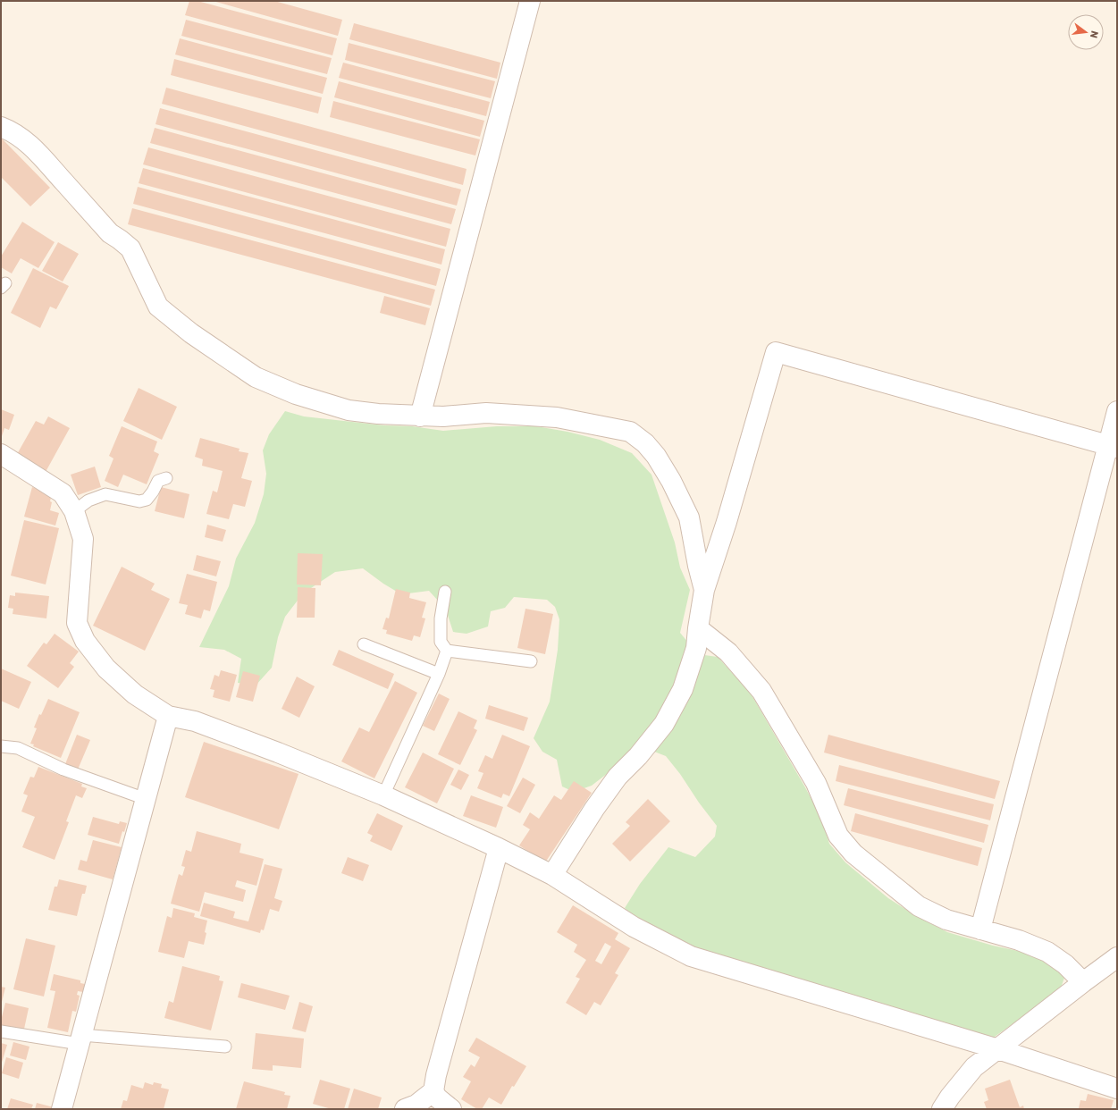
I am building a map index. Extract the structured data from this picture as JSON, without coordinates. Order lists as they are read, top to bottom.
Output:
{
  "north": "right"
}
